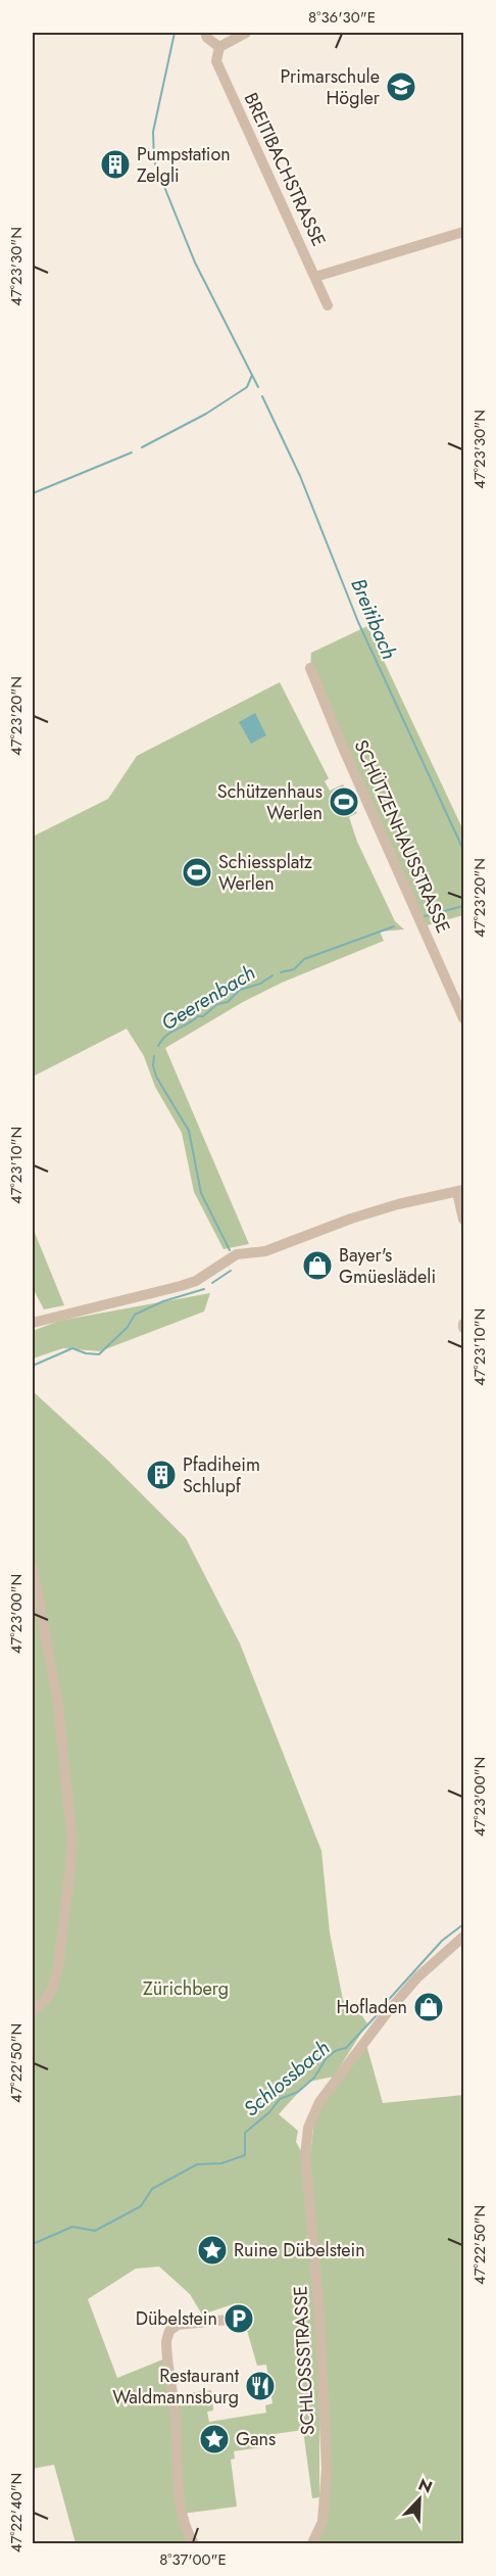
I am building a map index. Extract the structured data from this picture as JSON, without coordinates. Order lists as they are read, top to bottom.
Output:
{
  "streets": {
    "street": ["BREITIBACHSTRASSE", "SCHÜTZENHAUSSTRASSE", "SCHLOSSSTRASSE"]
  },
  "water": ["Breitibach", "Geerenbach", "Schlossbach"],
  "parks": ["Zürichberg"],
  "places": {
    "school or university": ["Primarschule Högler"],
    "building": ["Pumpstation Zelgli", "Pfadiheim Schlupf"],
    "sports": ["Schützenhaus Werlen", "Schiessplatz Werlen"],
    "shop": ["Bayer's Gmüeslädeli", "Hofladen"],
    "place": ["Ruine Dübelstein", "Gans"],
    "parking": ["Dübelstein"],
    "restaurant": ["Restaurant Waldmannsburg"]
  },
  "north": "top right",
  "coordinates": [
    "8°36'30\"E",
    "47°23'30\"N",
    "47°23'20\"N",
    "47°23'10\"N",
    "47°23'00\"N",
    "47°22'50\"N",
    "47°22'40\"N",
    "8°37'00\"E"
  ]
}
